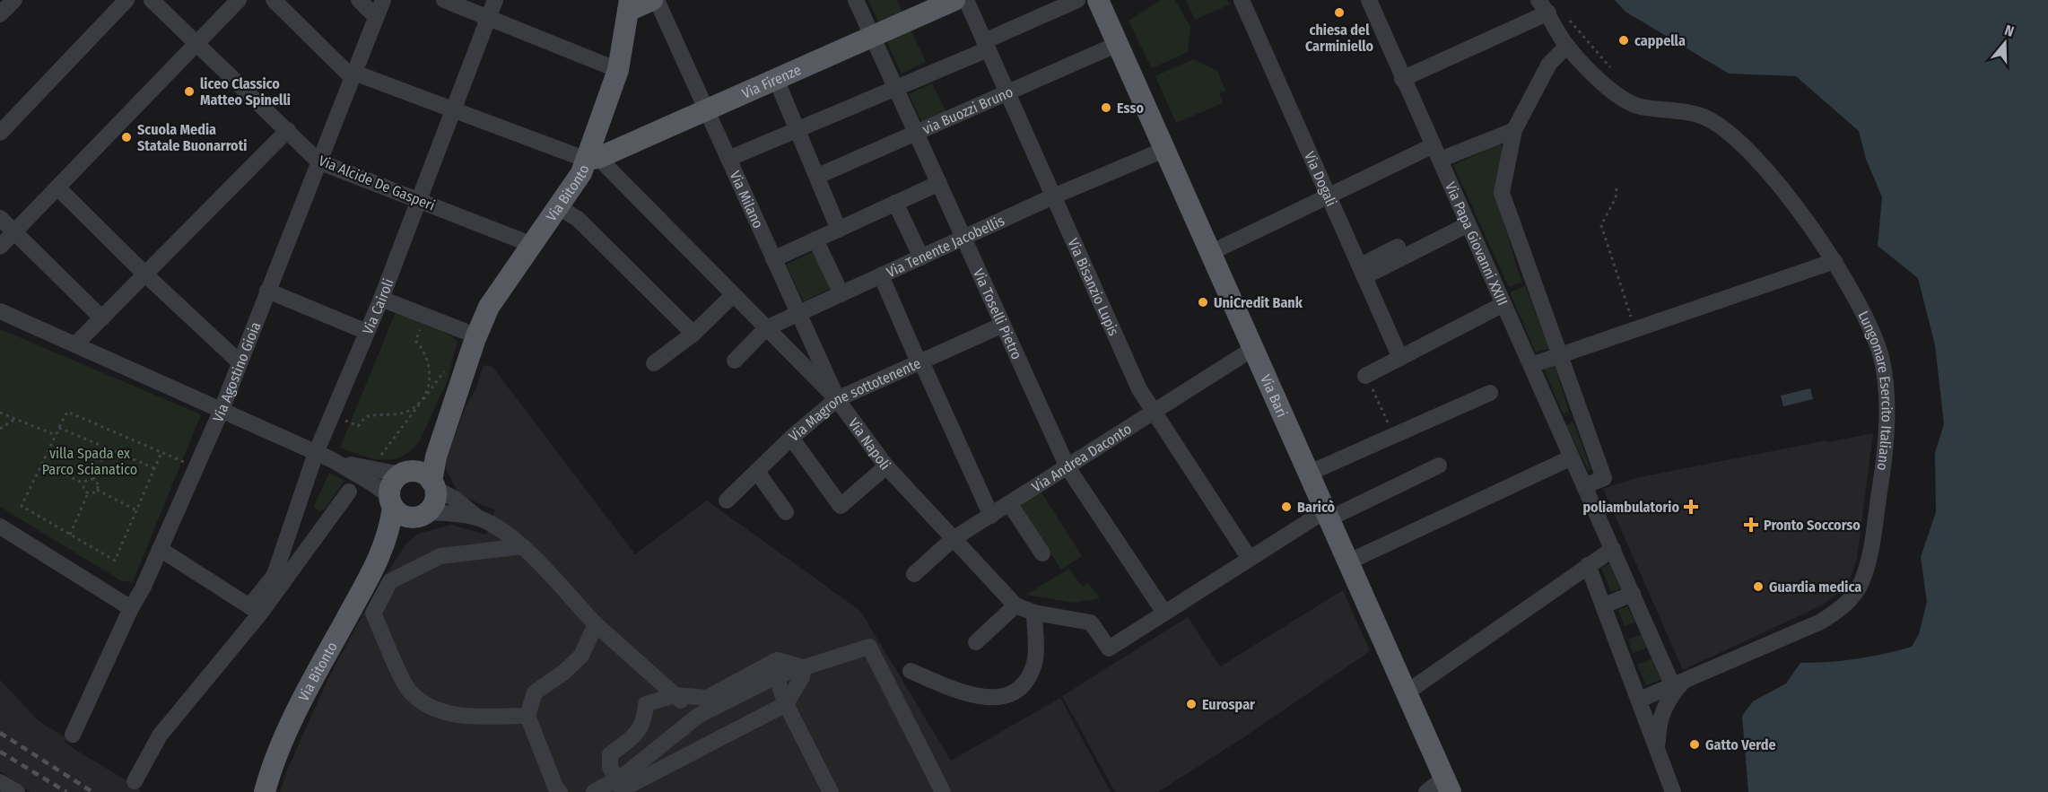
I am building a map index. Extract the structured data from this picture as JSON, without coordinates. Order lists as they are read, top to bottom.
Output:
{
  "streets": {
    "main road": ["Via Firenze", "Via Bitonto", "Via Bari"],
    "street": [
      "via Buozzi Bruno",
      "Via Dogali",
      "Via Alcide De Gasperi",
      "Via Milano",
      "Via Papa Giovanni XXIII",
      "Via Tenente Jacobellis",
      "Via Bisanzio Lupis",
      "Via Cairoli",
      "Via Toselli Pietro",
      "Via Agostino Gioia",
      "Lungomare Esercito Italiano",
      "Via Magrone sottotenente",
      "Via Napoli",
      "Via Andrea Daconto"
    ]
  },
  "crossings": [
    ["Via Firenze", "Via Bitonto"],
    ["Via Firenze", "Via Milano"],
    ["Via Firenze", "Via Toselli Pietro"],
    ["Via Firenze", "Via Napoli"],
    ["via Buozzi Bruno", "Via Bisanzio Lupis"],
    ["via Buozzi Bruno", "Via Toselli Pietro"],
    ["via Buozzi Bruno", "Via Bari"],
    ["Via Alcide De Gasperi", "Via Bitonto"],
    ["Via Alcide De Gasperi", "Via Cairoli"],
    ["Via Alcide De Gasperi", "Via Agostino Gioia"],
    ["Via Bitonto", "Via Napoli"],
    ["Via Milano", "Via Tenente Jacobellis"],
    ["Via Milano", "Via Magrone sottotenente"],
    ["Via Milano", "Via Napoli"],
    ["Via Papa Giovanni XXIII", "Lungomare Esercito Italiano"],
    ["Via Tenente Jacobellis", "Via Bisanzio Lupis"],
    ["Via Tenente Jacobellis", "Via Toselli Pietro"],
    ["Via Tenente Jacobellis", "Via Bari"],
    ["Via Tenente Jacobellis", "Via Napoli"],
    ["Via Bisanzio Lupis", "Via Napoli"],
    ["Via Bisanzio Lupis", "Via Andrea Daconto"],
    ["Via Toselli Pietro", "Via Magrone sottotenente"],
    ["Via Toselli Pietro", "Via Napoli"],
    ["Via Toselli Pietro", "Via Andrea Daconto"],
    ["Via Bari", "Via Napoli"],
    ["Via Bari", "Via Andrea Daconto"],
    ["Via Magrone sottotenente", "Via Napoli"],
    ["Via Napoli", "Via Andrea Daconto"]
  ],
  "parks": ["villa Spada ex Parco Scianatico"],
  "places": {
    "other": [
      "chiesa del Carminiello",
      "cappella",
      "liceo Classico Matteo Spinelli",
      "Esso",
      "Scuola Media Statale Buonarroti",
      "UniCredit Bank",
      "Baricò",
      "Guardia medica",
      "Eurospar",
      "Gatto Verde"
    ],
    "health": ["poliambulatorio", "Pronto Soccorso"]
  },
  "north": "top"
}
